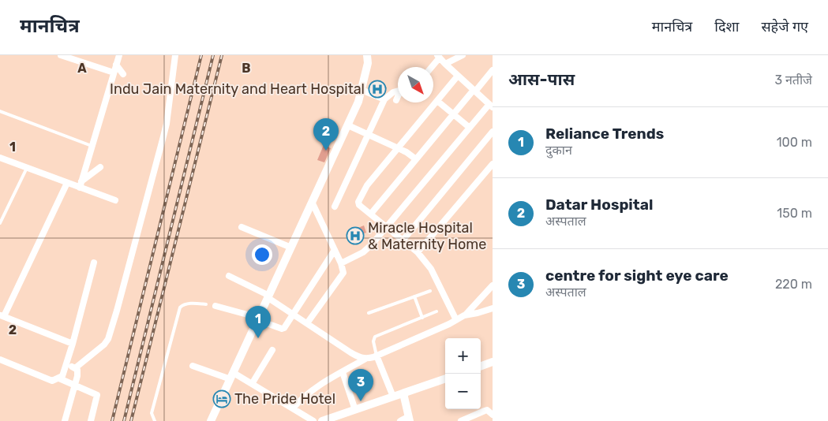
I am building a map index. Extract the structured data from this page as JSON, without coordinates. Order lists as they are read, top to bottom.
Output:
{
  "places": {
    "hospital": ["Indu Jain Maternity and Heart Hospital", "Miracle Hospital & Maternity Home"],
    "hotel": ["The Pride Hotel"]
  },
  "north": "bottom right",
  "page": {
    "header": "मानचित्र",
    "nav": ["मानचित्र", "दिशा", "सहेजे गए"],
    "heading": ["आस-पास", "3 नतीजे"],
    "list": [
      {
        "mark": "1",
        "name": "Reliance Trends",
        "note": "दुकान",
        "value": "100 m"
      },
      {
        "mark": "2",
        "name": "Datar Hospital",
        "note": "अस्पताल",
        "value": "150 m"
      },
      {
        "mark": "3",
        "name": "centre for sight eye care",
        "note": "अस्पताल",
        "value": "220 m"
      }
    ],
    "pins": ["2", "1", "3"],
    "map_buttons": ["+", "−"]
  },
  "grid": {
    "columns": ["A", "B"],
    "rows": ["1", "2"]
  }
}
